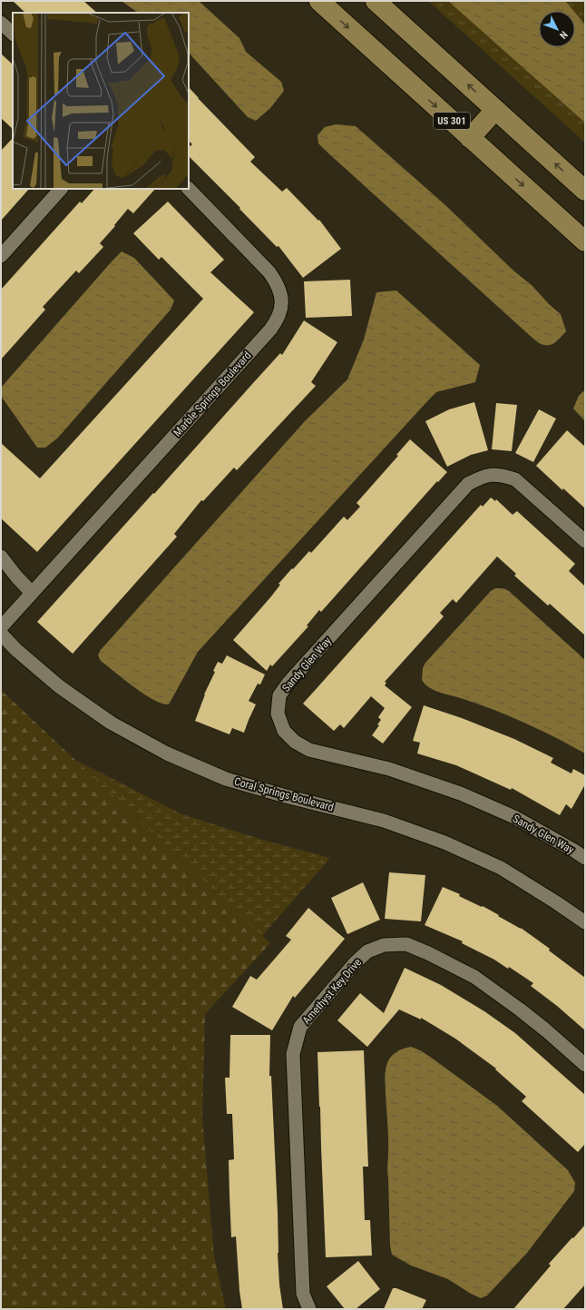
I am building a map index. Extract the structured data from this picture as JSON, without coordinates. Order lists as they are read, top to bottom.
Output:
{
  "streets": {
    "main road": ["US 301"],
    "street": [
      "Marble Springs Boulevard",
      "Sandy Glen Way",
      "Coral Springs Boulevard",
      "Amethyst Key Drive"
    ]
  },
  "north": "bottom right"
}
